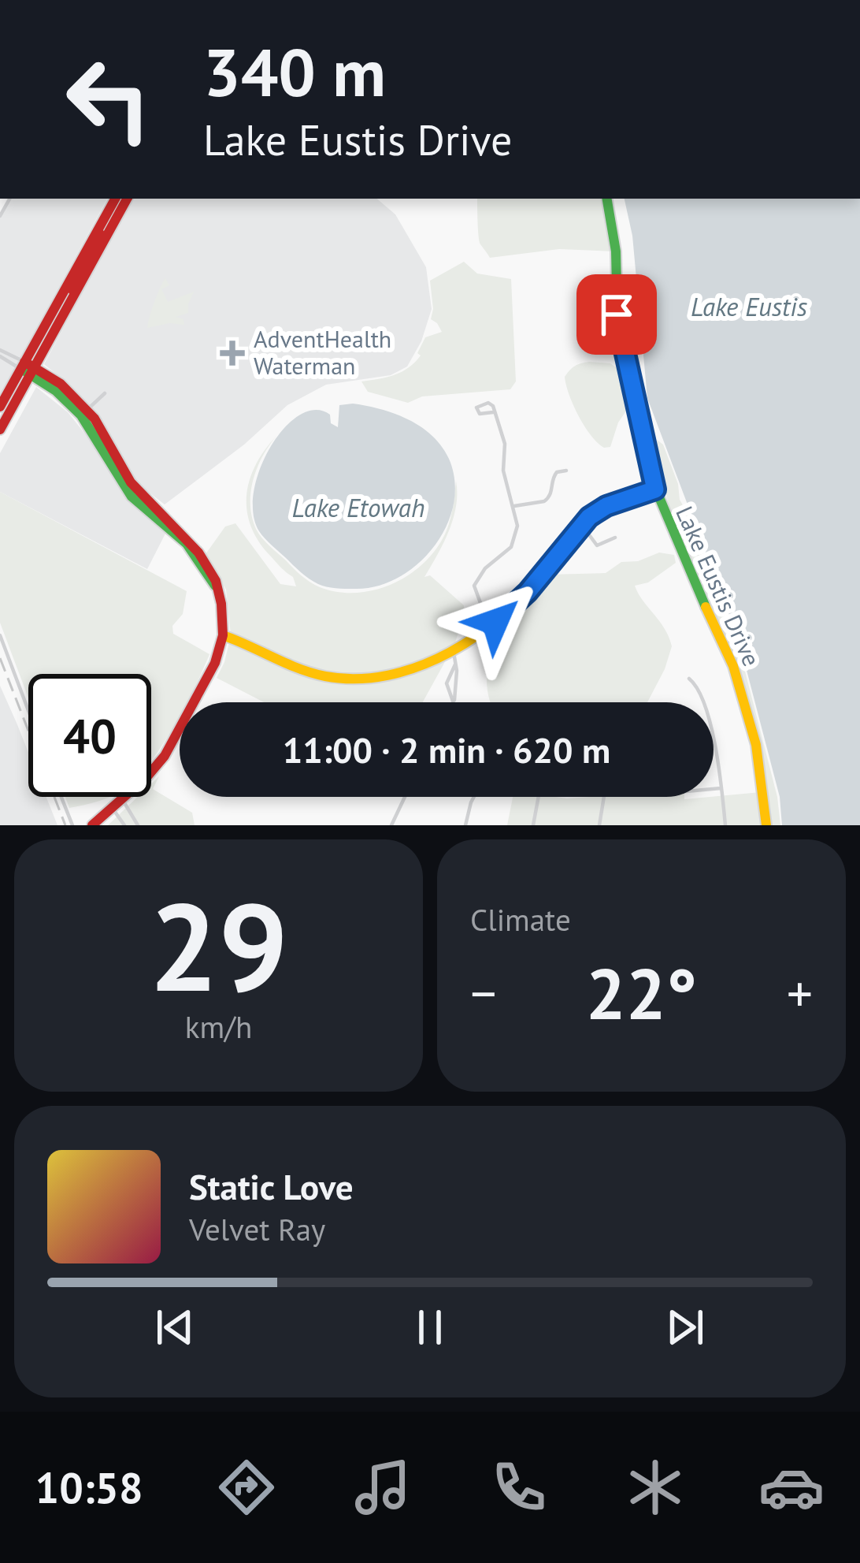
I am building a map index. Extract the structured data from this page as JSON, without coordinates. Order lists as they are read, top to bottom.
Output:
{
  "streets": {
    "street": ["Lake Eustis Drive"]
  },
  "water": ["Lake Eustis", "Lake Etowah"],
  "places": {
    "health": ["AdventHealth Waterman"]
  },
  "page": {
    "turn": ["340 m", "Lake Eustis Drive"],
    "limit": "40",
    "trip": "11:00 · 2 min · 620 m",
    "tile": [
      ["29", "km/h"],
      "Climate"
    ],
    "heat": ["−", "22°", "+"],
    "song": ["Static Love", "Velvet Ray"],
    "tabs": "10:58"
  }
}
